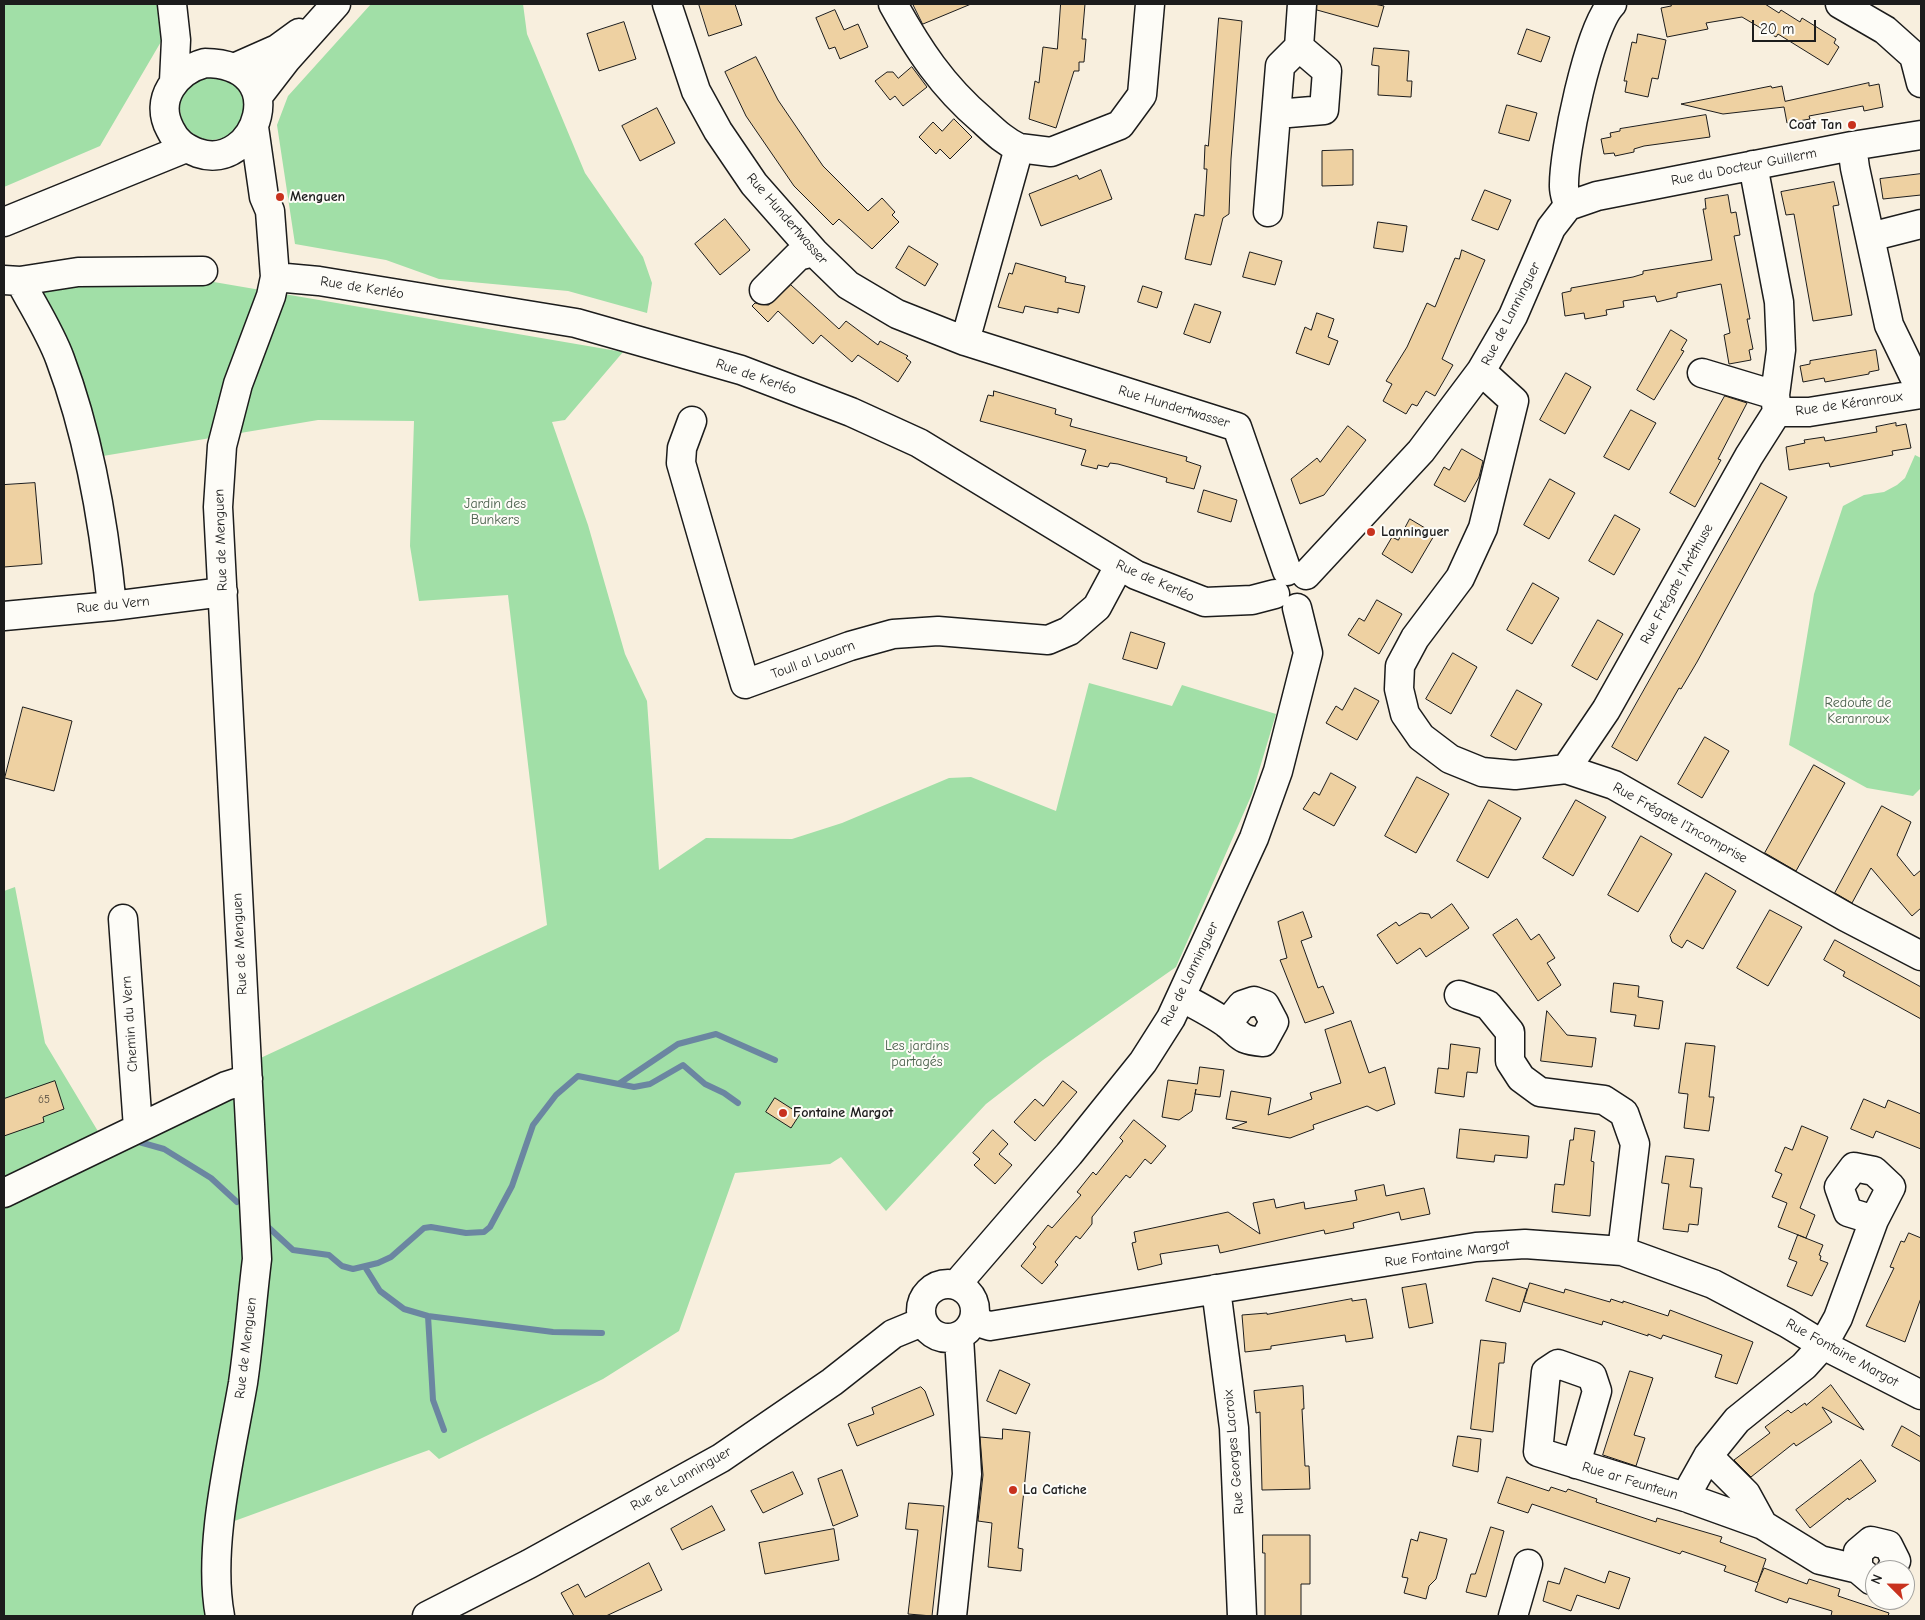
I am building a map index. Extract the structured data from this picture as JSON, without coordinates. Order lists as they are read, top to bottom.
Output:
{
  "streets": {
    "street": [
      "Rue du Docteur Guillerm",
      "Rue Hundertwasser",
      "Rue de Kerléo",
      "Rue de Lanninguer",
      "Rue de Kéranroux",
      "Rue de Menguen",
      "Rue Frégate l'Aréthuse",
      "Rue du Vern",
      "Toull al Louarn",
      "Rue Frégate l'Incomprise",
      "Chemin du Vern",
      "Rue Fontaine Margot",
      "Rue Georges Lacroix",
      "Rue ar Feunteun"
    ]
  },
  "crossings": [
    ["Rue du Docteur Guillerm", "Rue de Lanninguer"],
    ["Rue du Docteur Guillerm", "Rue de Kéranroux"],
    ["Rue du Docteur Guillerm", "Rue Frégate l'Aréthuse"],
    ["Rue Hundertwasser", "Rue de Kerléo"],
    ["Rue Hundertwasser", "Rue de Lanninguer"],
    ["Rue de Kerléo", "Rue de Lanninguer"],
    ["Rue de Kerléo", "Rue de Menguen"],
    ["Rue de Kerléo", "Toull al Louarn"],
    ["Rue de Lanninguer", "Rue Frégate l'Incomprise"],
    ["Rue de Lanninguer", "Rue Fontaine Margot"],
    ["Rue de Kéranroux", "Rue Frégate l'Aréthuse"],
    ["Rue de Menguen", "Rue du Vern"],
    ["Rue Frégate l'Aréthuse", "Rue Frégate l'Incomprise"],
    ["Rue Fontaine Margot", "Rue Georges Lacroix"],
    ["Rue Fontaine Margot", "Rue ar Feunteun"]
  ],
  "parks": ["Jardin des Bunkers", "Redoute de Keranroux", "Les jardins partagés"],
  "places": [
    "Coat Tan",
    "Menguen",
    "Lanninguer",
    "Fontaine Margot",
    "La Catiche"
  ],
  "house_numbers": ["65"],
  "scale_bar": "20 m",
  "north": "top left"
}
